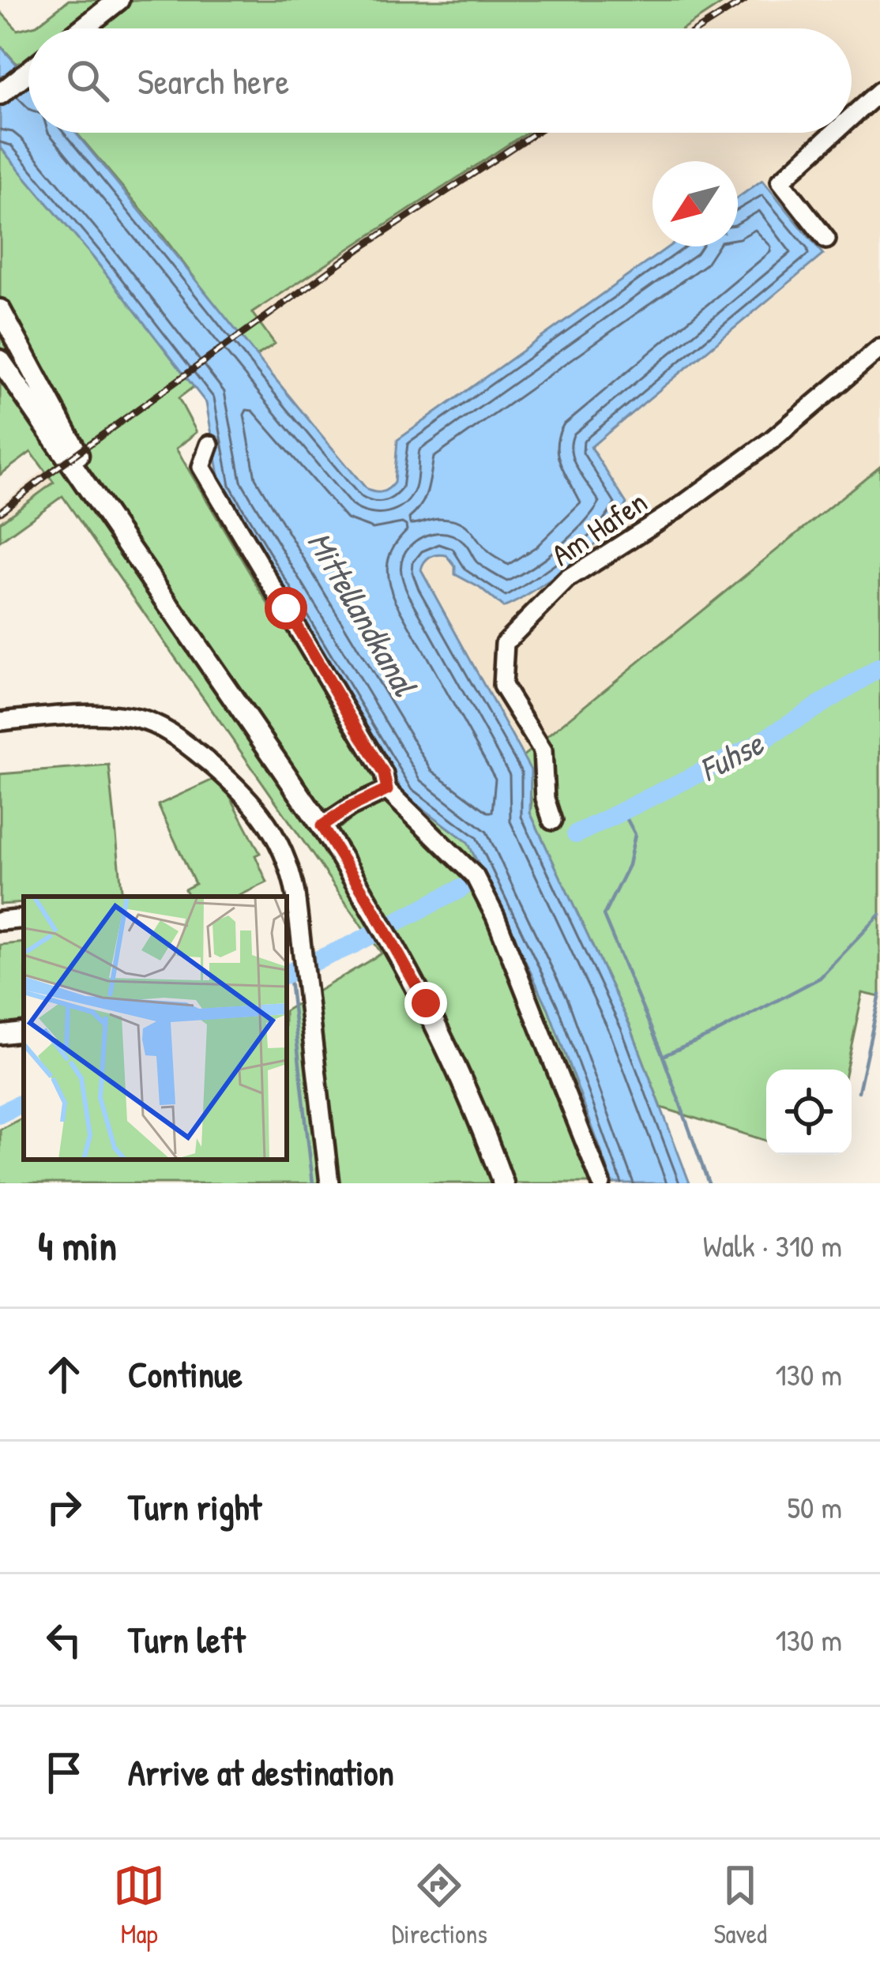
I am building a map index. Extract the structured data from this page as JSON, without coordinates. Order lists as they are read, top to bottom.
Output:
{
  "streets": {
    "street": ["Am Hafen"]
  },
  "water": ["Mittellandkanal", "Fuhse"],
  "north": "bottom left",
  "page": {
    "search": "Search here",
    "heading": ["4 min", "Walk · 310 m"],
    "list": [
      ["Continue", "130 m"],
      ["Turn right", "50 m"],
      ["Turn left", "130 m"],
      "Arrive at destination"
    ],
    "nav": ["Map", "Directions", "Saved"]
  }
}
